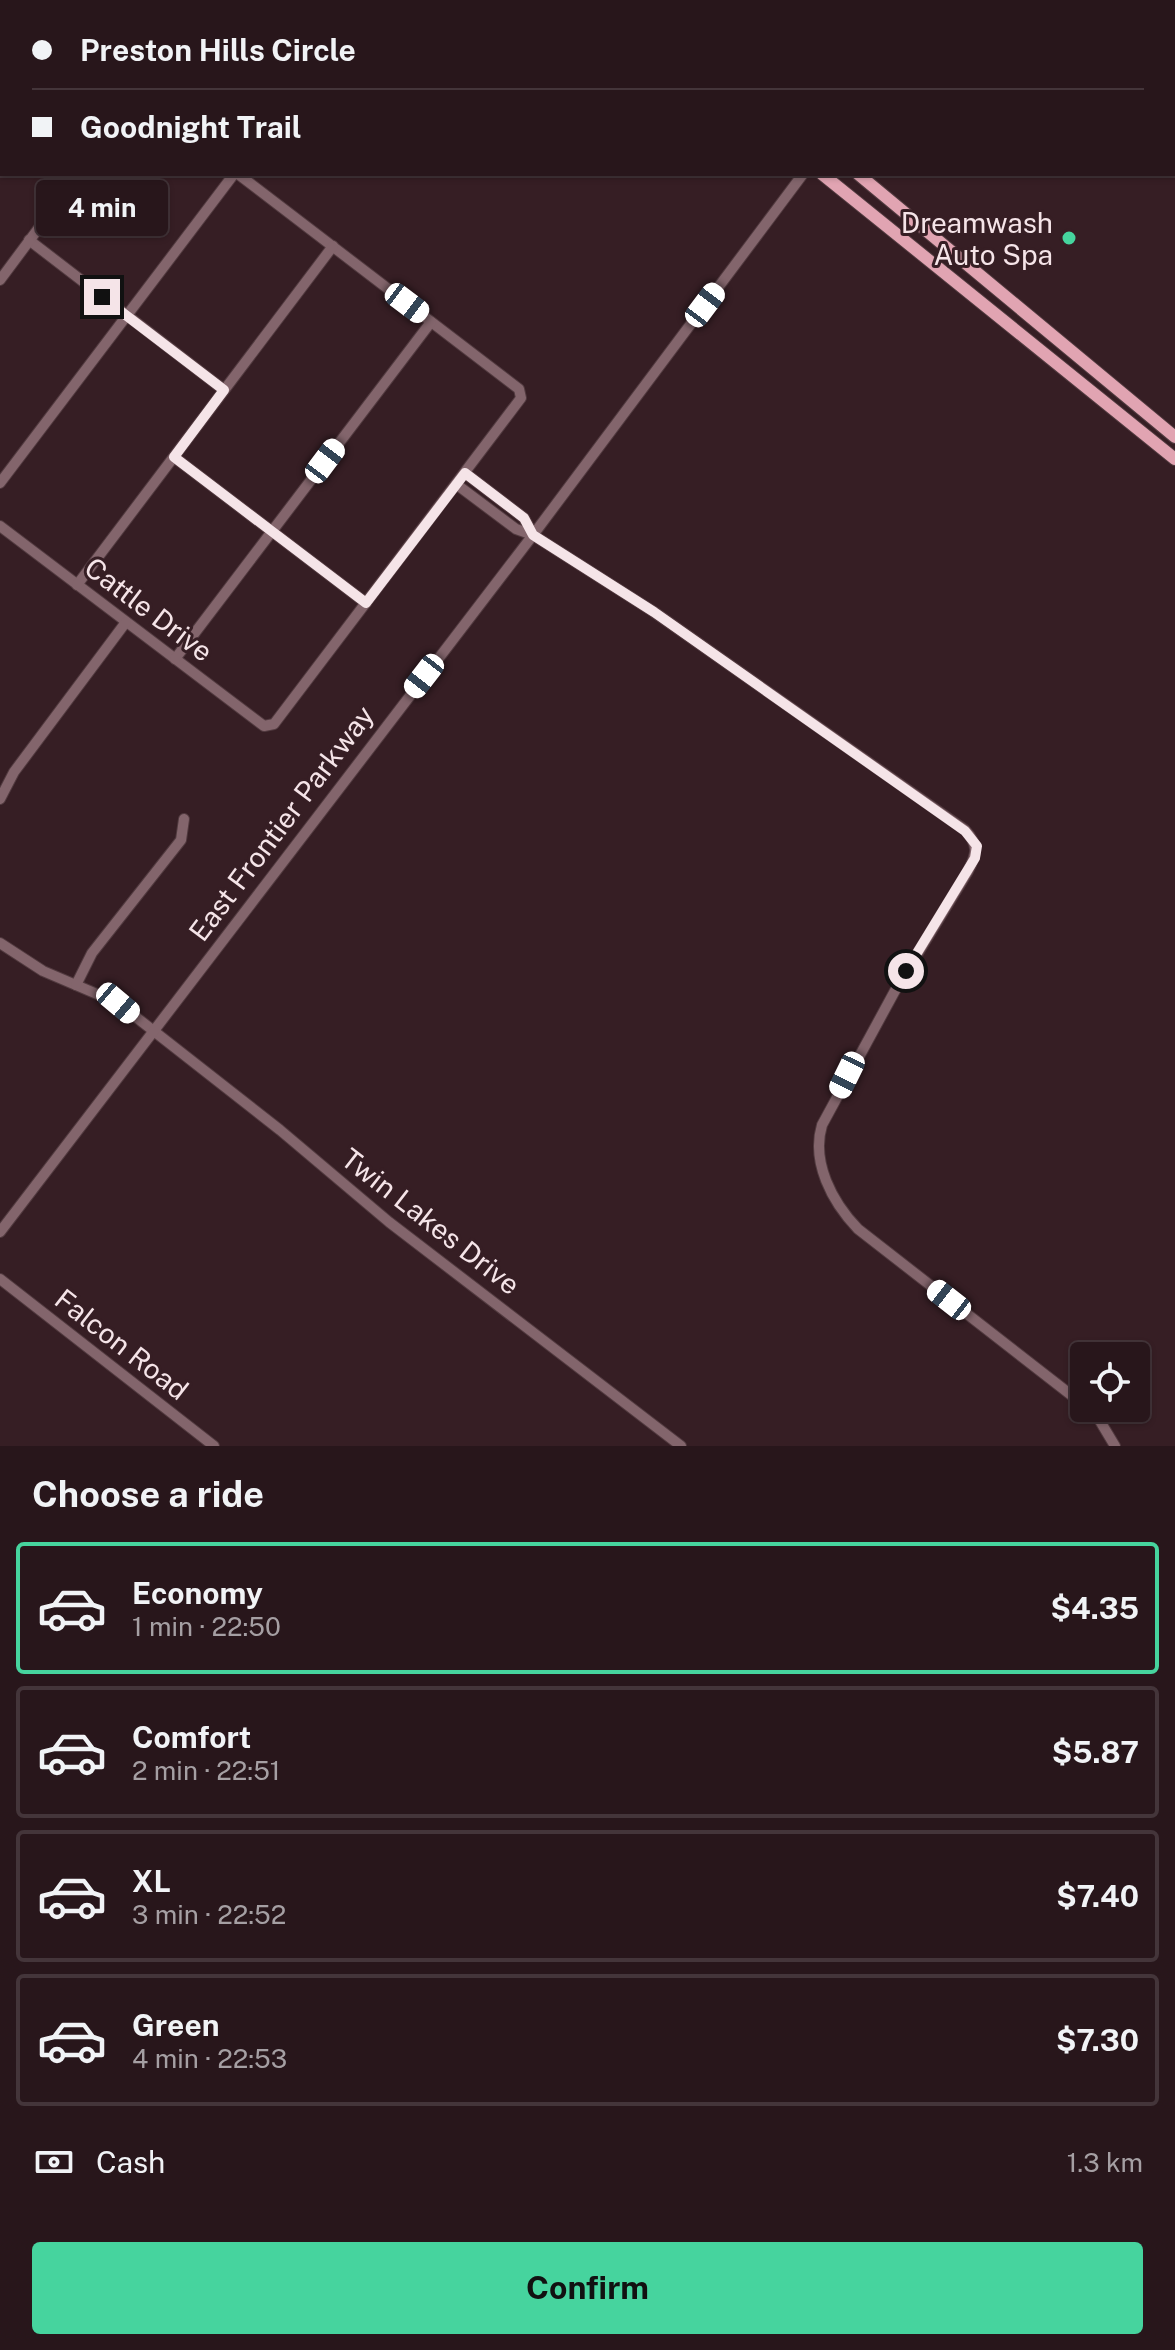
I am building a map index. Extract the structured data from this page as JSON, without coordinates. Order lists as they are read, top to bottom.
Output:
{
  "streets": {
    "street": [
      "Cattle Drive",
      "East Frontier Parkway",
      "Twin Lakes Drive",
      "Falcon Road"
    ]
  },
  "crossings": [
    ["East Frontier Parkway", "Twin Lakes Drive"]
  ],
  "places": ["Dreamwash Auto Spa"],
  "page": {
    "banner": ["Preston Hills Circle", "Goodnight Trail"],
    "bubble": "4 min",
    "heading": "Choose a ride",
    "list": [
      {
        "name": "Economy",
        "note": "1 min · 22:50",
        "value": "$4.35"
      },
      {
        "name": "Comfort",
        "note": "2 min · 22:51",
        "value": "$5.87"
      },
      {
        "name": "XL",
        "note": "3 min · 22:52",
        "value": "$7.40"
      },
      {
        "name": "Green",
        "note": "4 min · 22:53",
        "value": "$7.30"
      }
    ],
    "pay": ["Cash", "1.3 km"],
    "buttons": "Confirm"
  }
}
